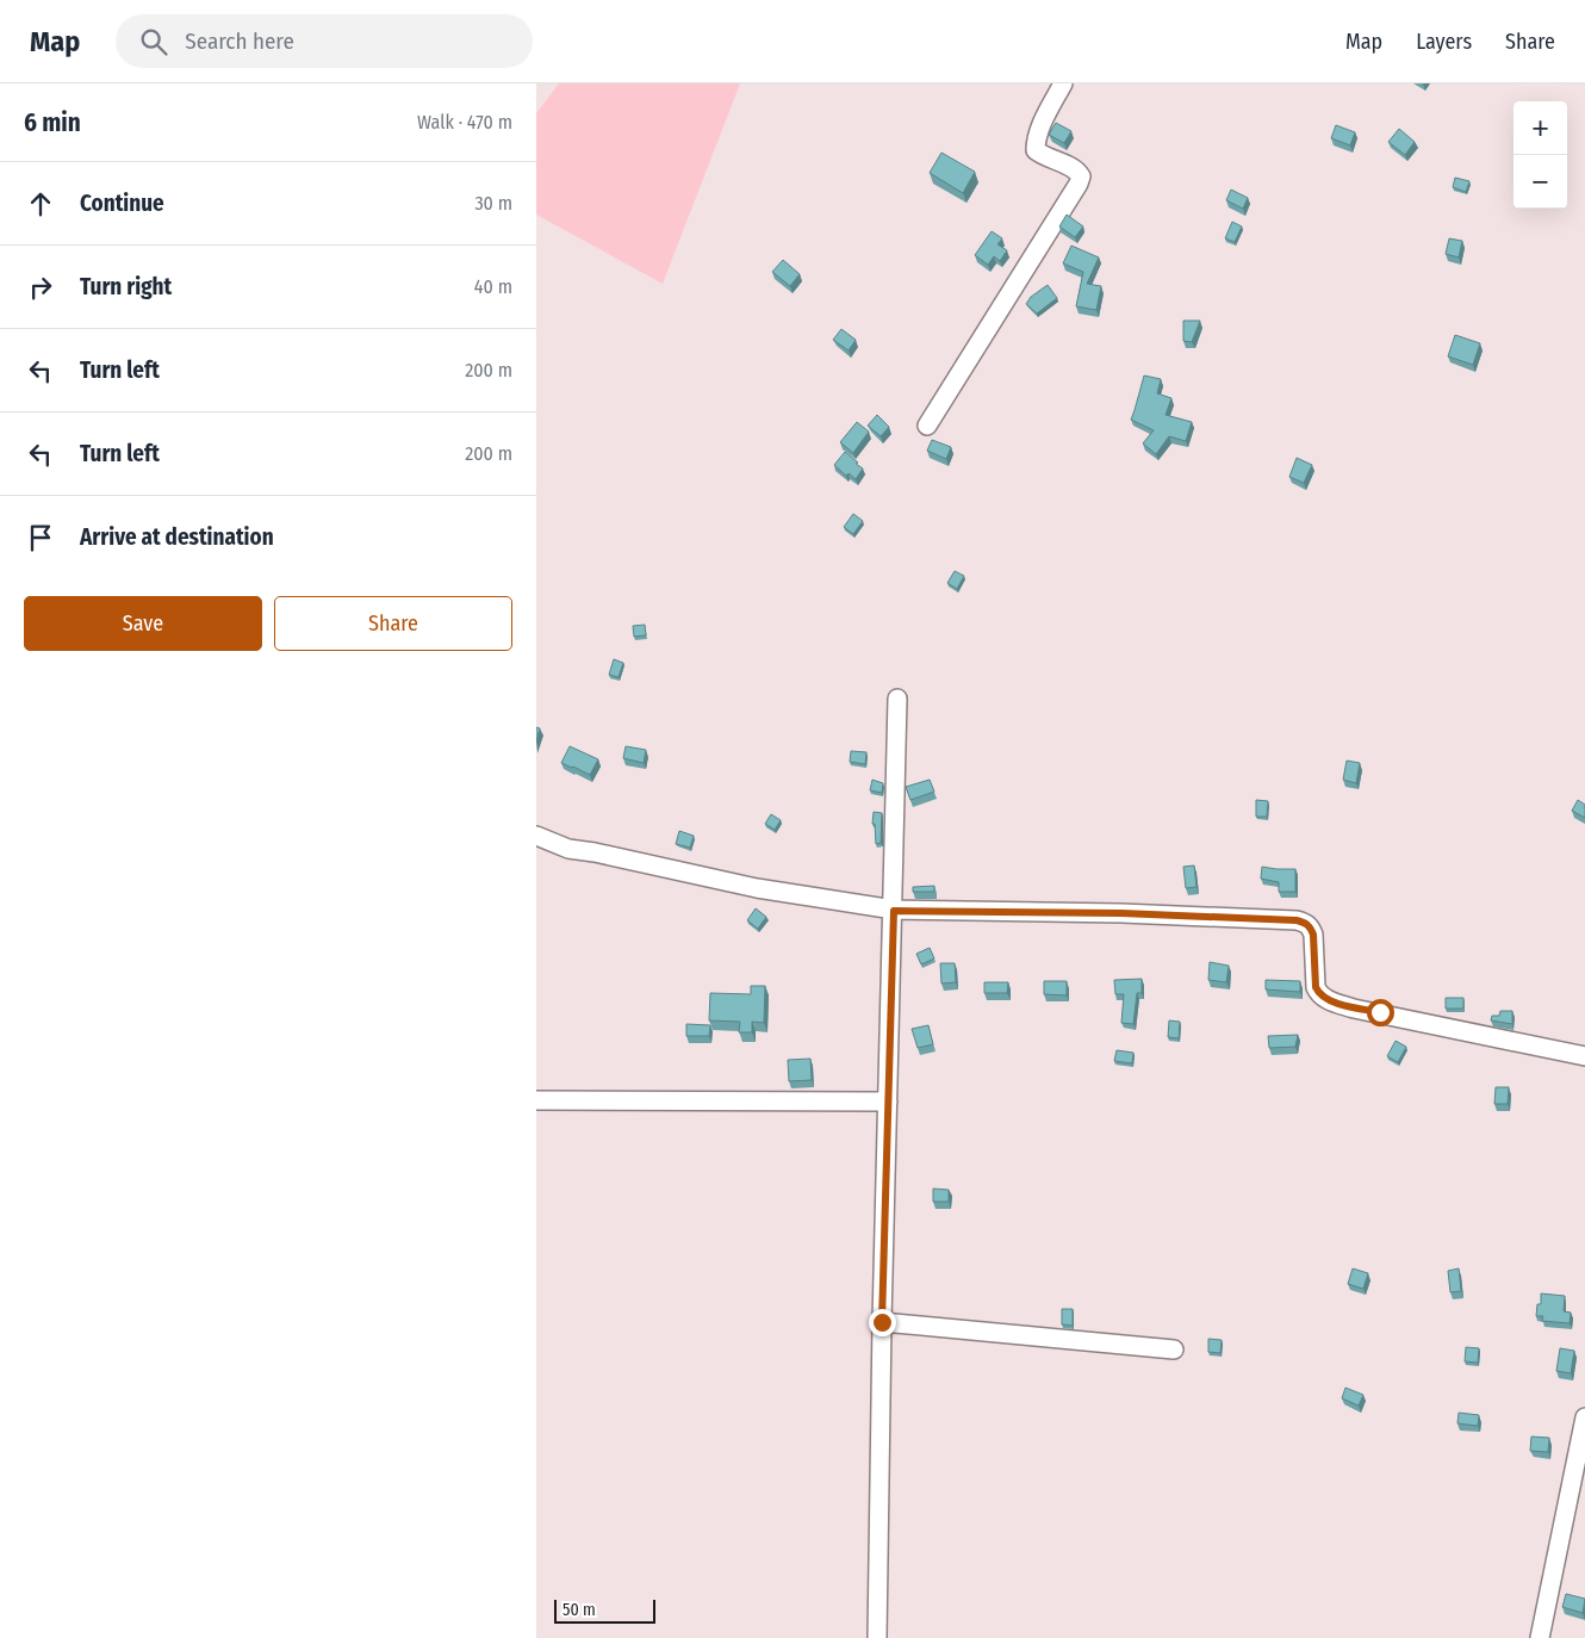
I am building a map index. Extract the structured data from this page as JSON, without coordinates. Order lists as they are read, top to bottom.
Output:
{
  "scale_bar": "50 m",
  "page": {
    "header": "Map",
    "search": "Search here",
    "nav": ["Map", "Layers", "Share"],
    "heading": ["6 min", "Walk · 470 m"],
    "map_buttons": ["+", "−"],
    "list": [
      ["Continue", "30 m"],
      ["Turn right", "40 m"],
      ["Turn left", "200 m"],
      ["Turn left", "200 m"],
      "Arrive at destination"
    ],
    "buttons": ["Save", "Share"],
    "scale": "50 m"
  }
}
